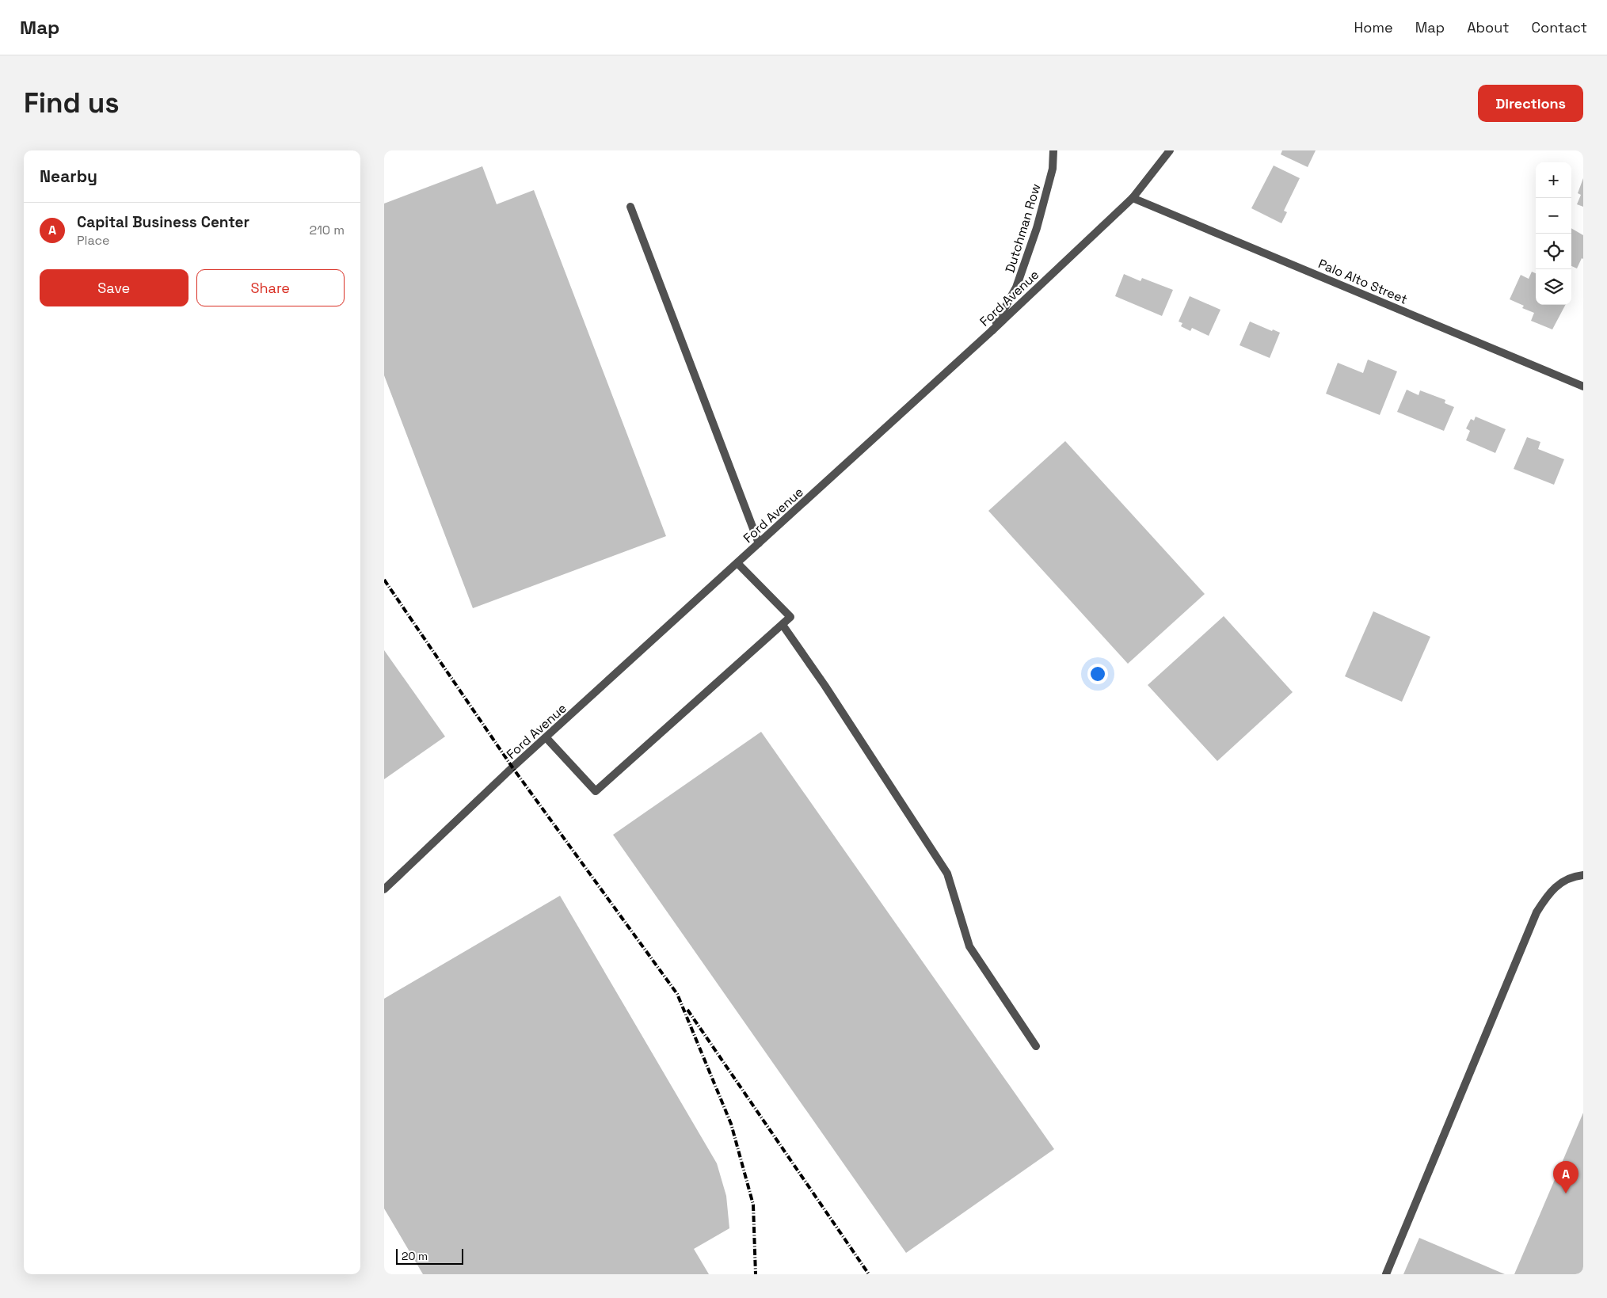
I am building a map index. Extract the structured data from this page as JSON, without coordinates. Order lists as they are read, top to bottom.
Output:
{
  "streets": {
    "street": ["Dutchman Row", "Palo Alto Street", "Ford Avenue"]
  },
  "crossings": [
    ["Dutchman Row", "Ford Avenue"],
    ["Palo Alto Street", "Ford Avenue"]
  ],
  "scale_bar": "20 m",
  "page": {
    "header": "Map",
    "nav": [
      "Home",
      "Map",
      "About",
      "Contact"
    ],
    "buttons": [
      "Directions",
      ["Save", "Share"]
    ],
    "title": "Find us",
    "heading": "Nearby",
    "map_buttons": ["+", "−"],
    "list": [
      {
        "mark": "A",
        "name": "Capital Business Center",
        "note": "Place",
        "value": "210 m"
      }
    ],
    "pins": "A",
    "scale": "20 m"
  }
}
